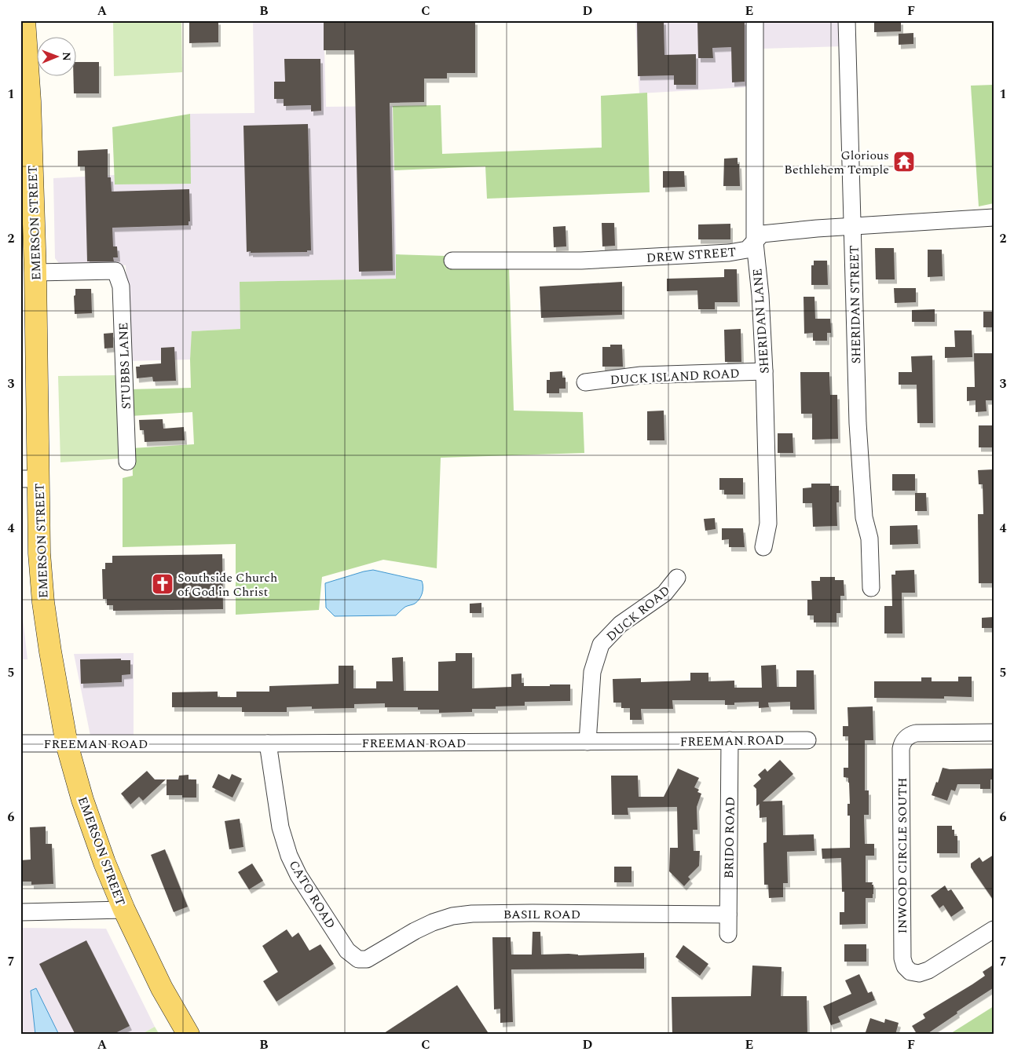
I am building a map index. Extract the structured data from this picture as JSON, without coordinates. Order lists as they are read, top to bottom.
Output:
{
  "streets": {
    "main road": ["EMERSON STREET"],
    "street": [
      "DREW STREET",
      "SHERIDAN STREET",
      "SHERIDAN LANE",
      "STUBBS LANE",
      "DUCK ISLAND ROAD",
      "DUCK ROAD",
      "FREEMAN ROAD",
      "BRIDO ROAD",
      "INWOOD CIRCLE SOUTH",
      "CATO ROAD",
      "BASIL ROAD"
    ]
  },
  "crossings": [
    ["EMERSON STREET", "STUBBS LANE"],
    ["EMERSON STREET", "FREEMAN ROAD"],
    ["DREW STREET", "SHERIDAN STREET"],
    ["DREW STREET", "SHERIDAN LANE"],
    ["SHERIDAN LANE", "DUCK ISLAND ROAD"],
    ["DUCK ROAD", "FREEMAN ROAD"],
    ["FREEMAN ROAD", "BRIDO ROAD"],
    ["FREEMAN ROAD", "CATO ROAD"],
    ["BRIDO ROAD", "BASIL ROAD"],
    ["CATO ROAD", "BASIL ROAD"]
  ],
  "places": {
    "temple": ["Glorious Bethlehem Temple"],
    "church": ["Southside Church of God in Christ"]
  },
  "north": "right",
  "grid": {
    "columns": [
      "A",
      "B",
      "C",
      "D",
      "E",
      "F"
    ],
    "rows": [
      "1",
      "2",
      "3",
      "4",
      "5",
      "6",
      "7"
    ]
  }
}
